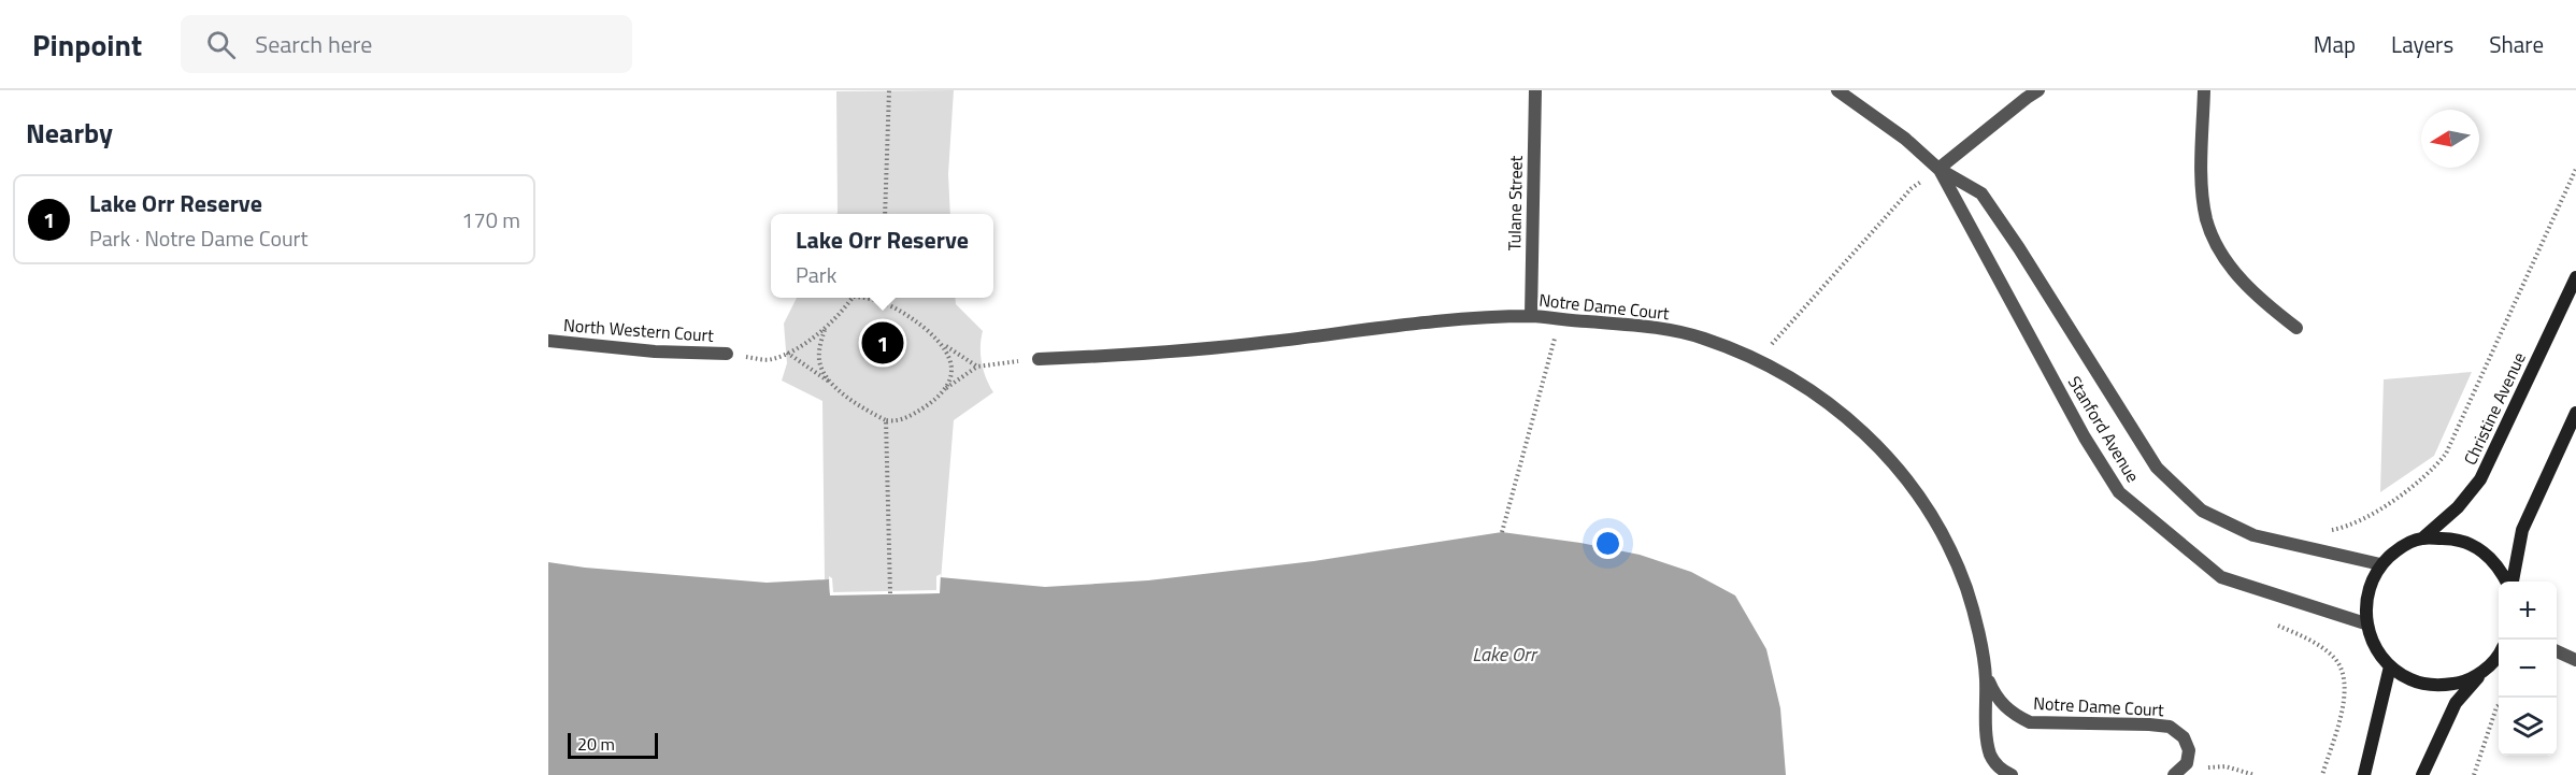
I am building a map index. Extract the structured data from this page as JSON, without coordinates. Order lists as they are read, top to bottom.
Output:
{
  "streets": {
    "main road": ["Christine Avenue"],
    "street": [
      "Tulane Street",
      "Notre Dame Court",
      "North Western Court",
      "Stanford Avenue"
    ]
  },
  "crossings": [
    ["Tulane Street", "Notre Dame Court"]
  ],
  "water": ["Lake Orr"],
  "scale_bar": "20 m",
  "north": "left",
  "page": {
    "header": "Pinpoint",
    "search": "Search here",
    "nav": ["Map", "Layers", "Share"],
    "heading": "Nearby",
    "list": [
      {
        "mark": "1",
        "name": "Lake Orr Reserve",
        "note": "Park · Notre Dame Court",
        "value": "170 m"
      }
    ],
    "popup": ["Lake Orr Reserve", "Park"],
    "pins": "1",
    "map_buttons": ["+", "−"],
    "scale": "20 m"
  }
}
